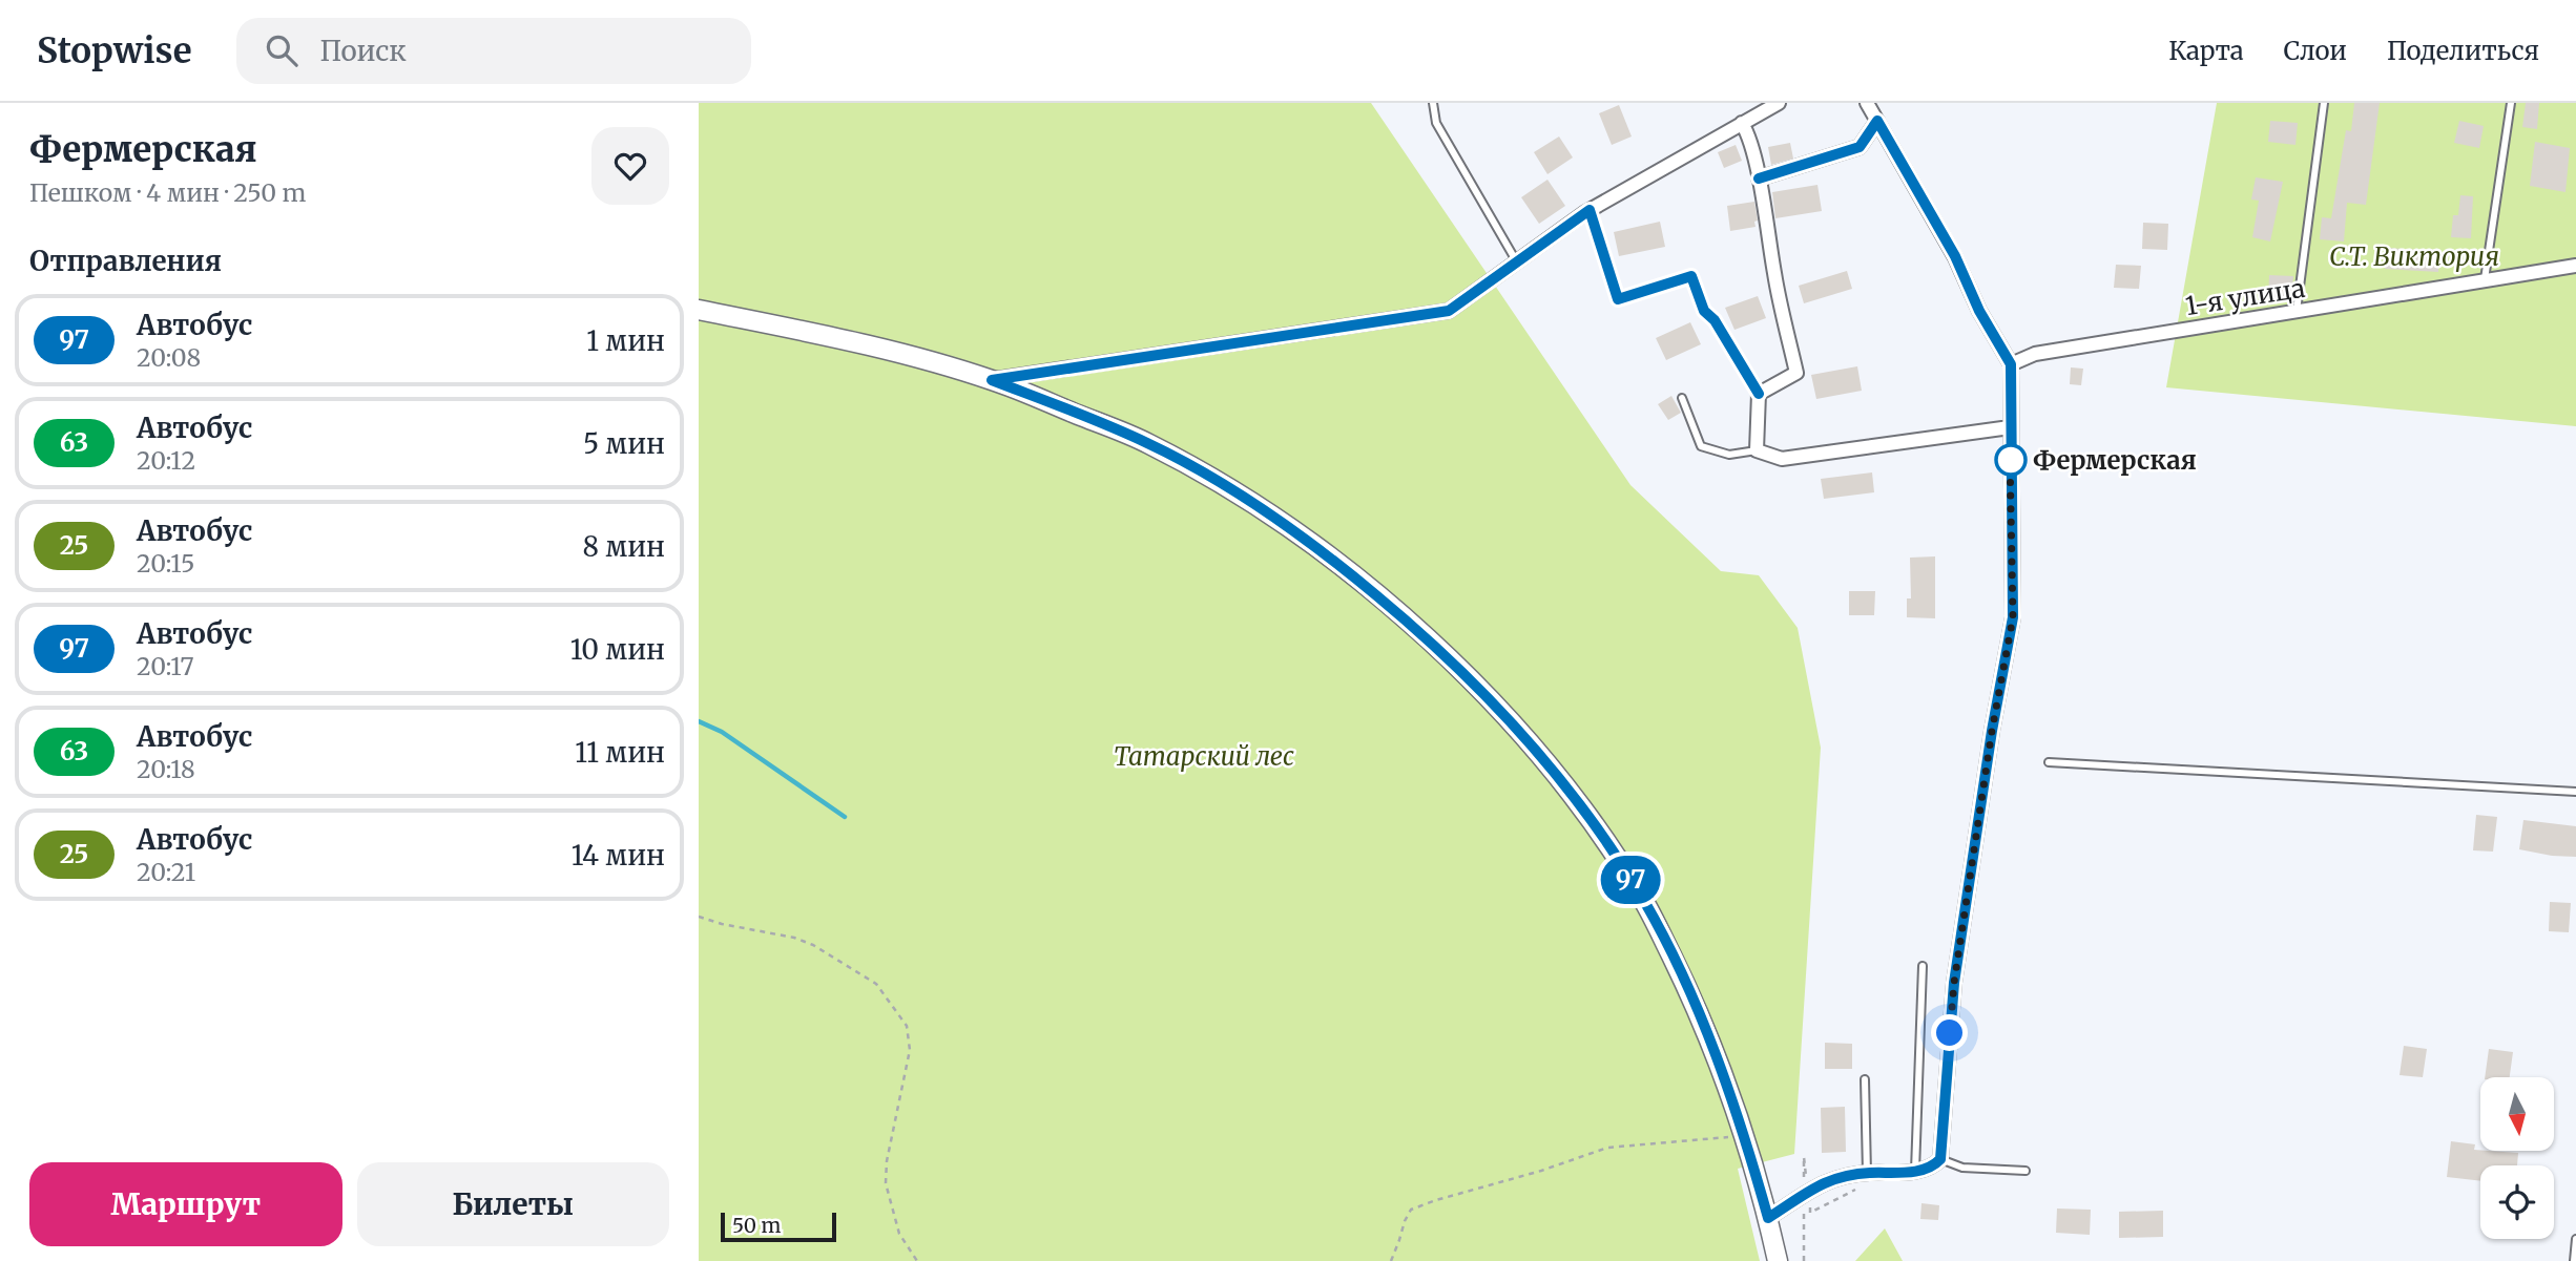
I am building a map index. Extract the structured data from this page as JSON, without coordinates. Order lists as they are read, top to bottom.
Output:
{
  "streets": {
    "street": ["1-я улица"]
  },
  "parks": ["С.Т. Виктория", "Татарский лес"],
  "places": ["Фермерская"],
  "lines": ["bus line 97"],
  "scale_bar": "50 m",
  "north": "bottom",
  "page": {
    "header": "Stopwise",
    "search": "Поиск",
    "nav": ["Карта", "Слои", "Поделиться"],
    "heading": [
      ["Фермерская", "Пешком · 4 мин · 250 m"],
      "Отправления"
    ],
    "on_map": "97",
    "list": [
      {
        "mark": "97",
        "name": "Автобус",
        "note": "20:08",
        "value": "1 мин"
      },
      {
        "mark": "63",
        "name": "Автобус",
        "note": "20:12",
        "value": "5 мин"
      },
      {
        "mark": "25",
        "name": "Автобус",
        "note": "20:15",
        "value": "8 мин"
      },
      {
        "mark": "97",
        "name": "Автобус",
        "note": "20:17",
        "value": "10 мин"
      },
      {
        "mark": "63",
        "name": "Автобус",
        "note": "20:18",
        "value": "11 мин"
      },
      {
        "mark": "25",
        "name": "Автобус",
        "note": "20:21",
        "value": "14 мин"
      }
    ],
    "buttons": ["Маршрут", "Билеты"],
    "scale": "50 m"
  }
}
